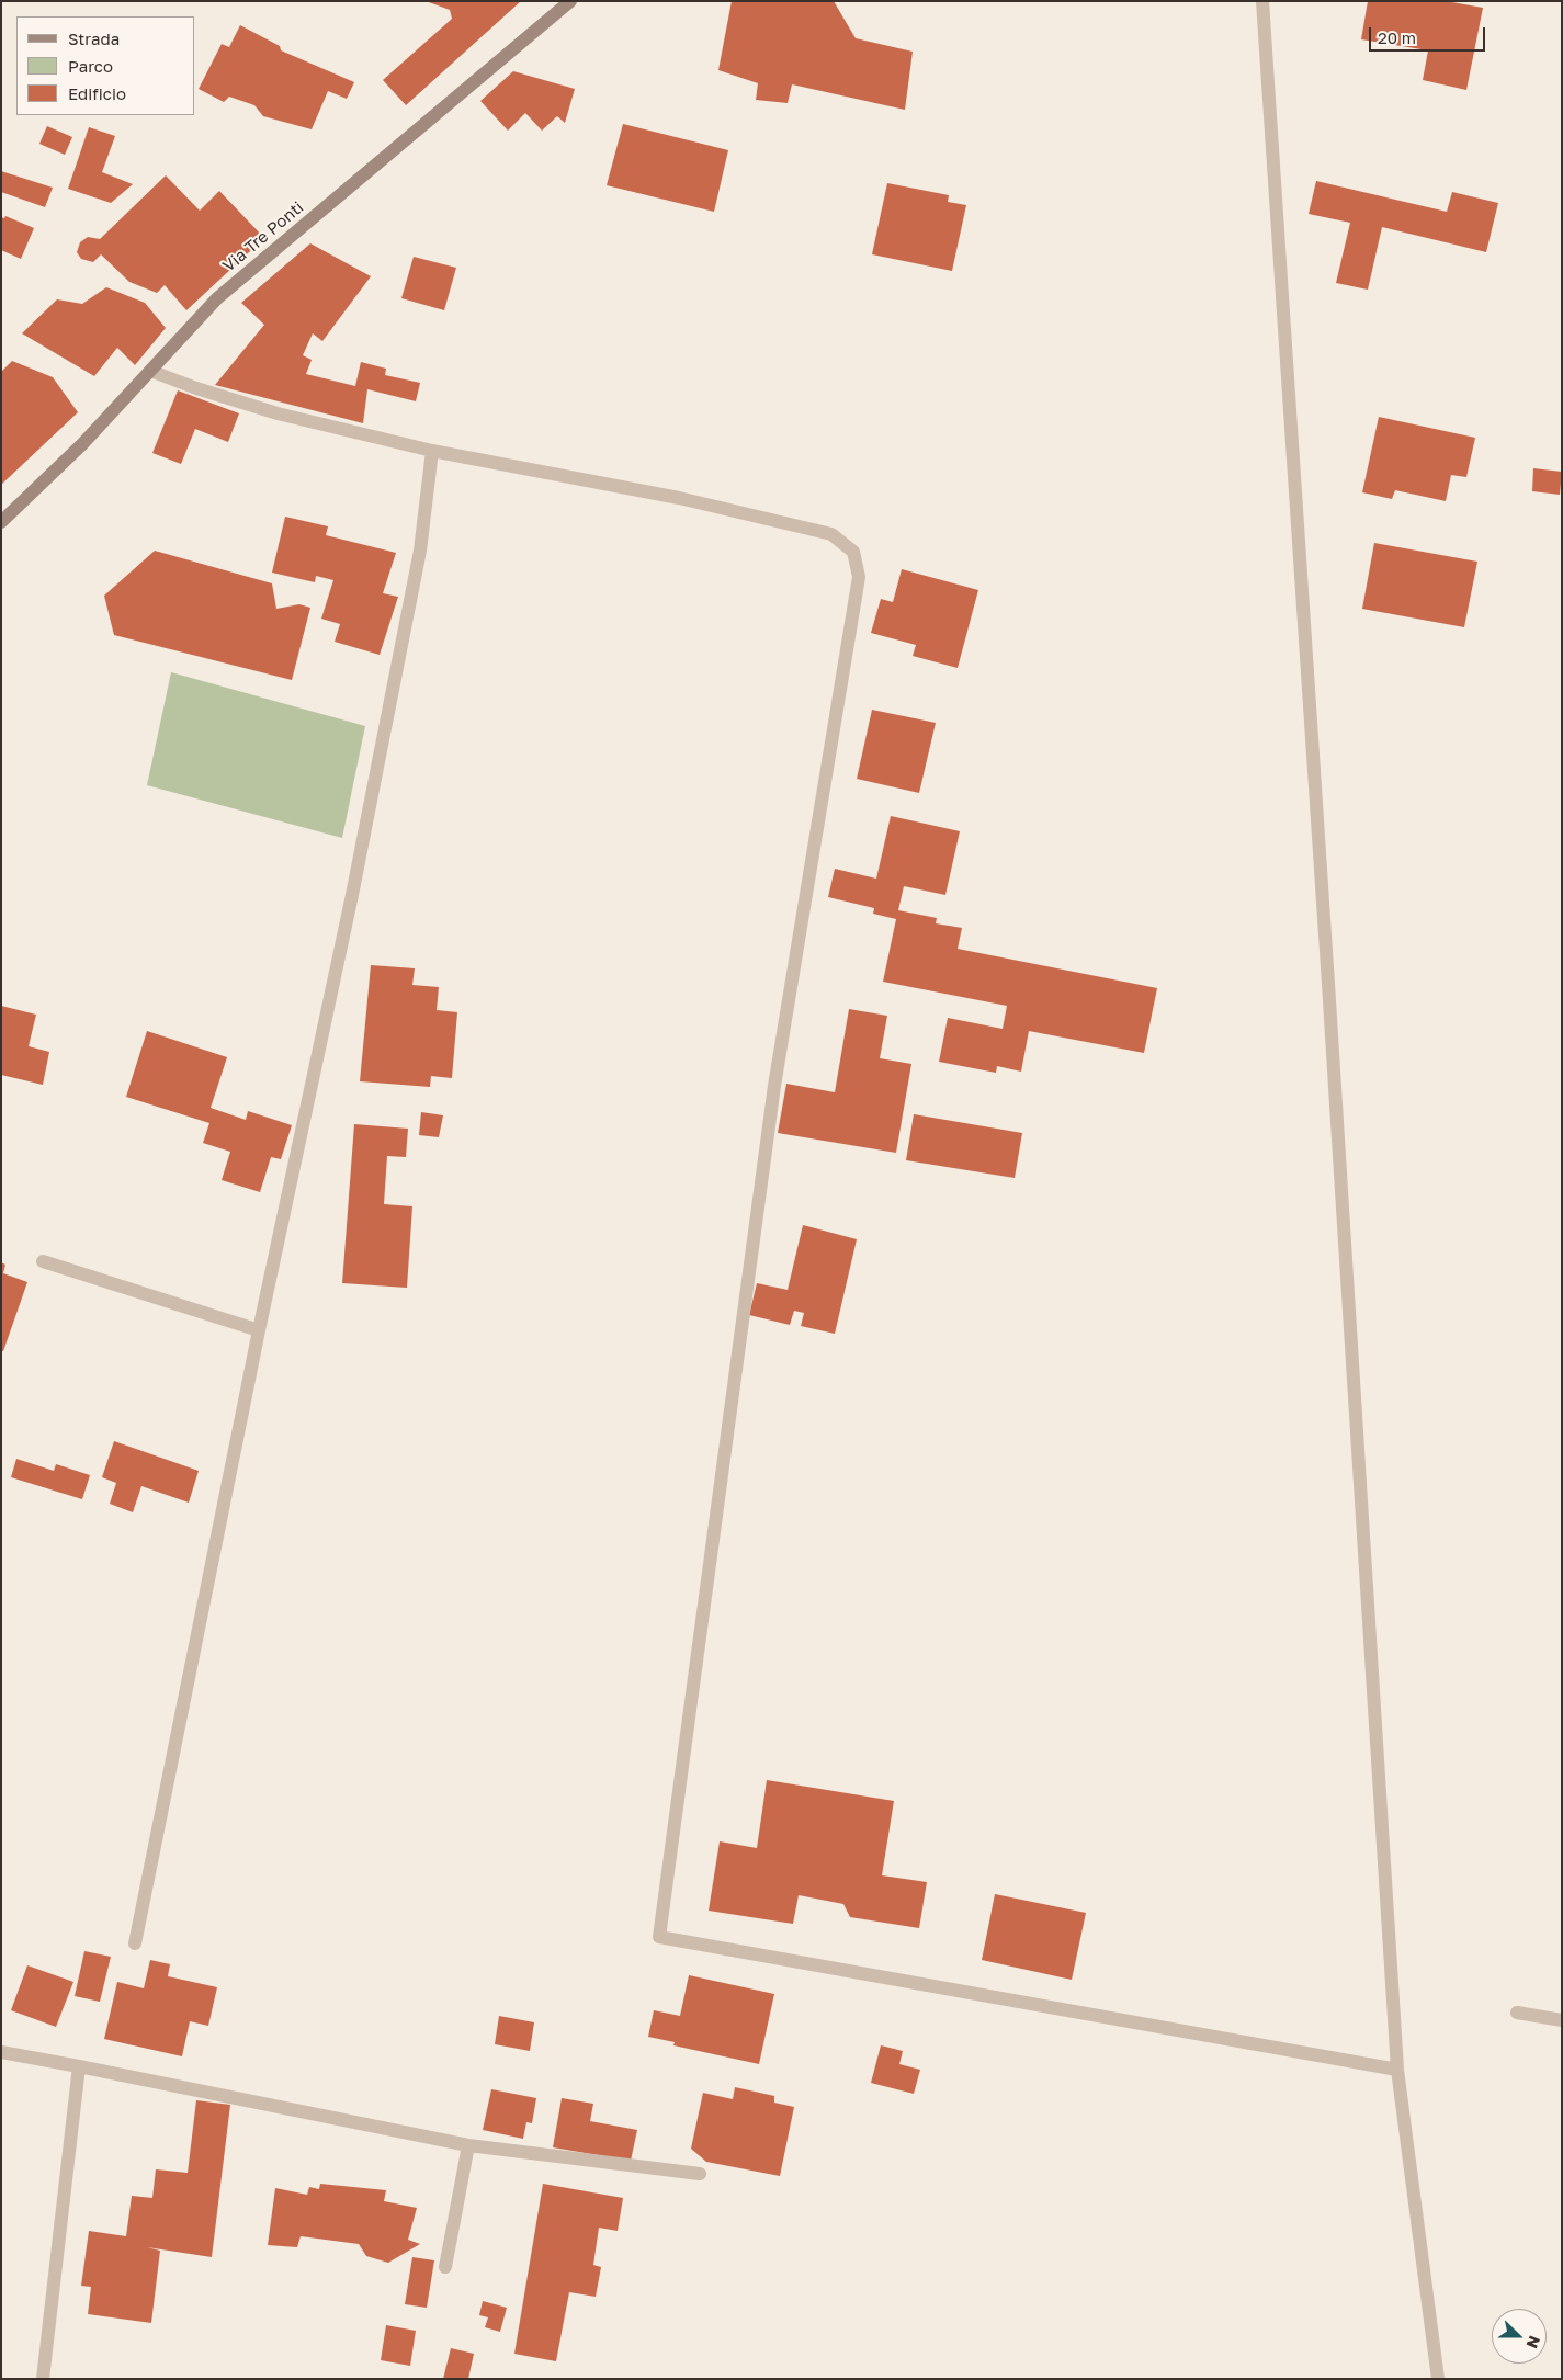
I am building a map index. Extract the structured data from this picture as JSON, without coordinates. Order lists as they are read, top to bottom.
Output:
{
  "streets": {
    "street": ["Via Tre Ponti"]
  },
  "legend": ["Strada", "Parco", "Edificio"],
  "scale_bar": "20 m",
  "north": "right"
}
